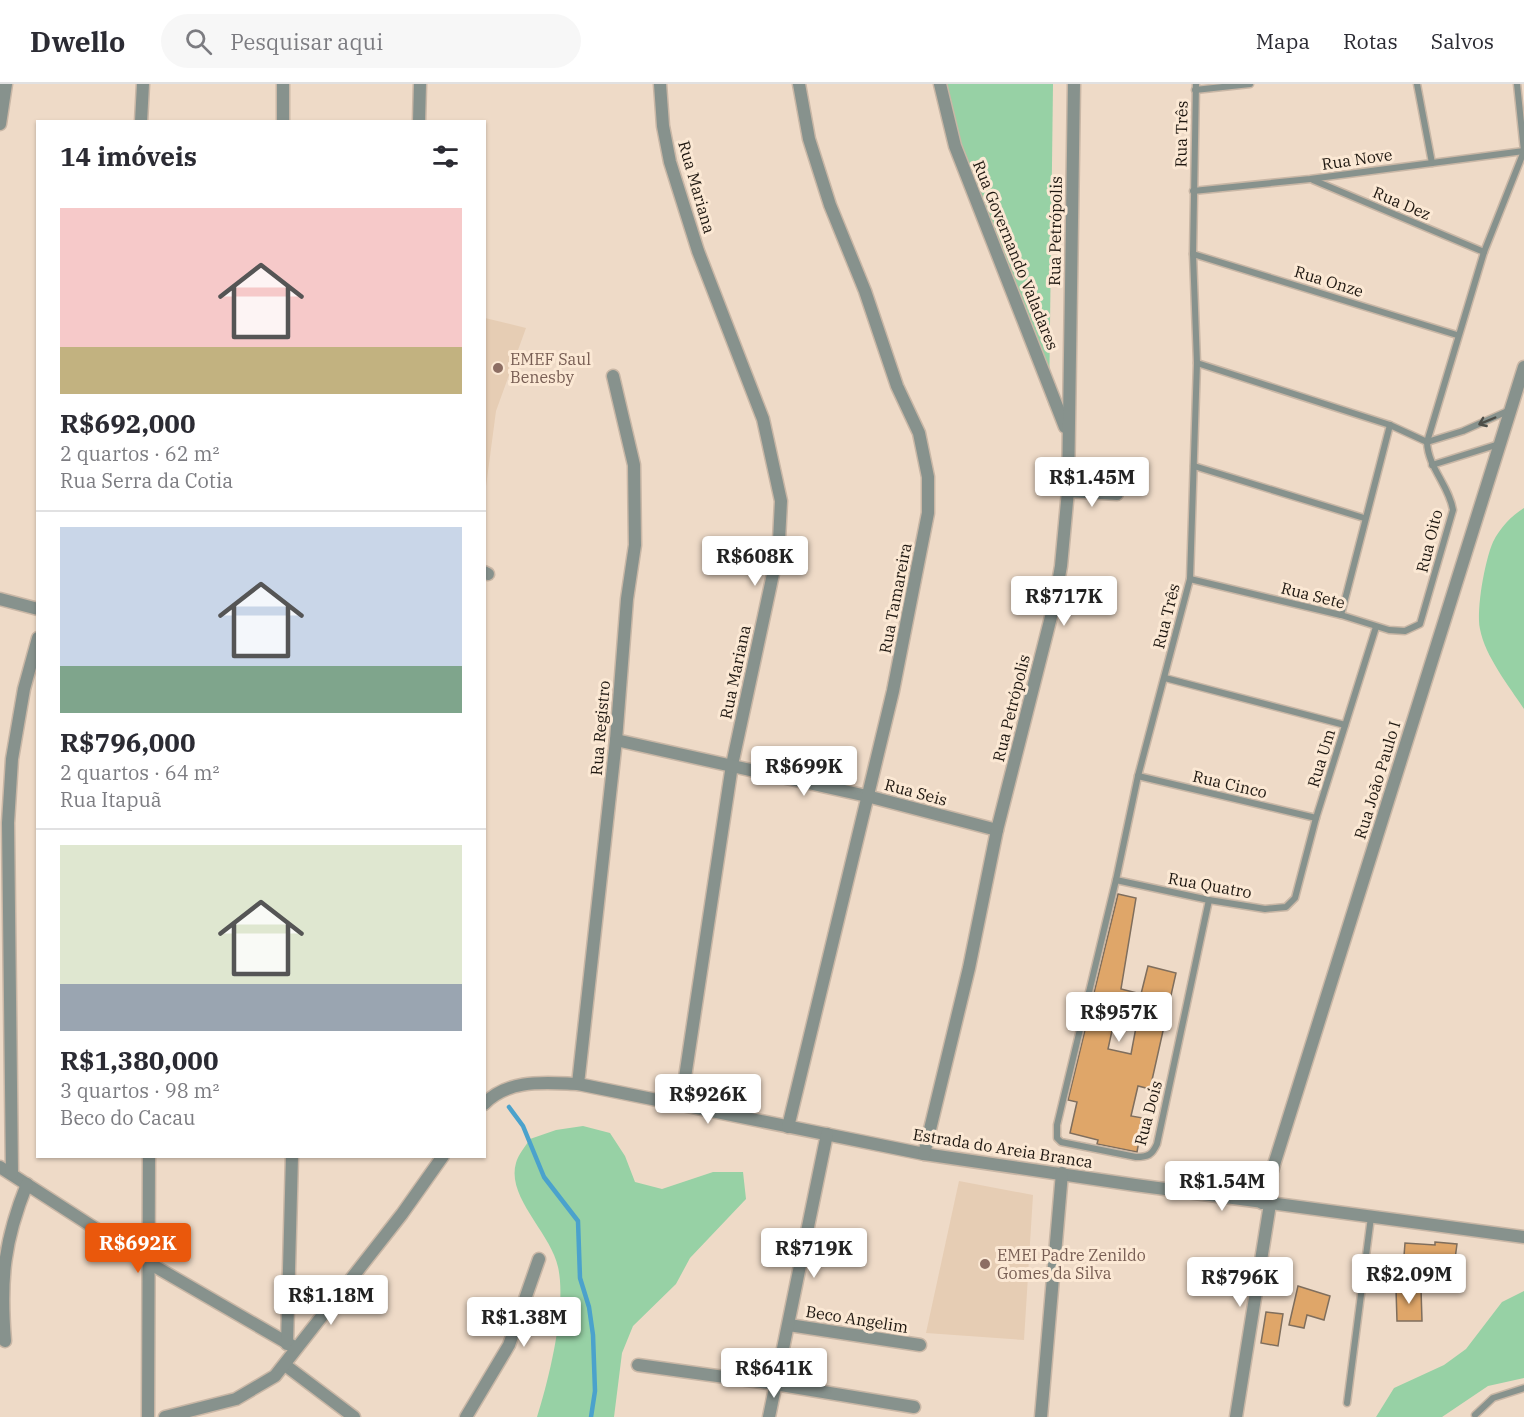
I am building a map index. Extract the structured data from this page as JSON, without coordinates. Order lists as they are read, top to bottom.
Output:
{
  "streets": {
    "street": [
      "Rua Mariana",
      "Rua Petrópolis",
      "Rua Governando Valadares",
      "Rua Tamareira",
      "Rua Registro",
      "Rua João Paulo I",
      "Rua Seis",
      "Estrada do Areia Branca",
      "Beco Angelim"
    ],
    "lane": [
      "Rua Três",
      "Rua Nove",
      "Rua Dez",
      "Rua Onze",
      "Rua Oito",
      "Rua Sete",
      "Rua Um",
      "Rua Cinco",
      "Rua Quatro",
      "Rua Dois"
    ]
  },
  "crossings": [
    ["Rua Três", "Rua Nove"],
    ["Rua Três", "Rua Onze"],
    ["Rua Três", "Rua Sete"],
    ["Rua Três", "Rua Cinco"],
    ["Rua Três", "Rua Quatro"],
    ["Rua Três", "Rua Dois"],
    ["Rua Nove", "Rua Dez"],
    ["Rua Mariana", "Rua Seis"],
    ["Rua Mariana", "Estrada do Areia Branca"],
    ["Rua Petrópolis", "Rua Governando Valadares"],
    ["Rua Petrópolis", "Rua Seis"],
    ["Rua Petrópolis", "Estrada do Areia Branca"],
    ["Rua Oito", "Rua Sete"],
    ["Rua Sete", "Rua Um"],
    ["Rua Tamareira", "Rua Seis"],
    ["Rua Tamareira", "Estrada do Areia Branca"],
    ["Rua Registro", "Rua Seis"],
    ["Rua Registro", "Estrada do Areia Branca"],
    ["Rua Um", "Rua Cinco"],
    ["Rua Um", "Rua Quatro"],
    ["Rua João Paulo I", "Estrada do Areia Branca"],
    ["Rua Quatro", "Rua Dois"]
  ],
  "places": ["EMEF Saul Benesby", "EMEI Padre Zenildo Gomes da Silva"],
  "page": {
    "header": "Dwello",
    "search": "Pesquisar aqui",
    "nav": ["Mapa", "Rotas", "Salvos"],
    "heading": "14 imóveis",
    "list": [
      {
        "name": "R$692,000",
        "note": "2 quartos · 62 m² · Rua Serra da Cotia"
      },
      {
        "name": "R$796,000",
        "note": "2 quartos · 64 m² · Rua Itapuã"
      },
      {
        "name": "R$1,380,000",
        "note": "3 quartos · 98 m² · Beco do Cacau"
      }
    ],
    "price": [
      "R$1.45M",
      "R$608K",
      "R$717K",
      "R$699K",
      "R$957K",
      "R$926K",
      "R$1.54M",
      "R$692K",
      "R$719K",
      "R$2.09M",
      "R$796K",
      "R$1.18M",
      "R$1.38M",
      "R$641K"
    ]
  }
}
